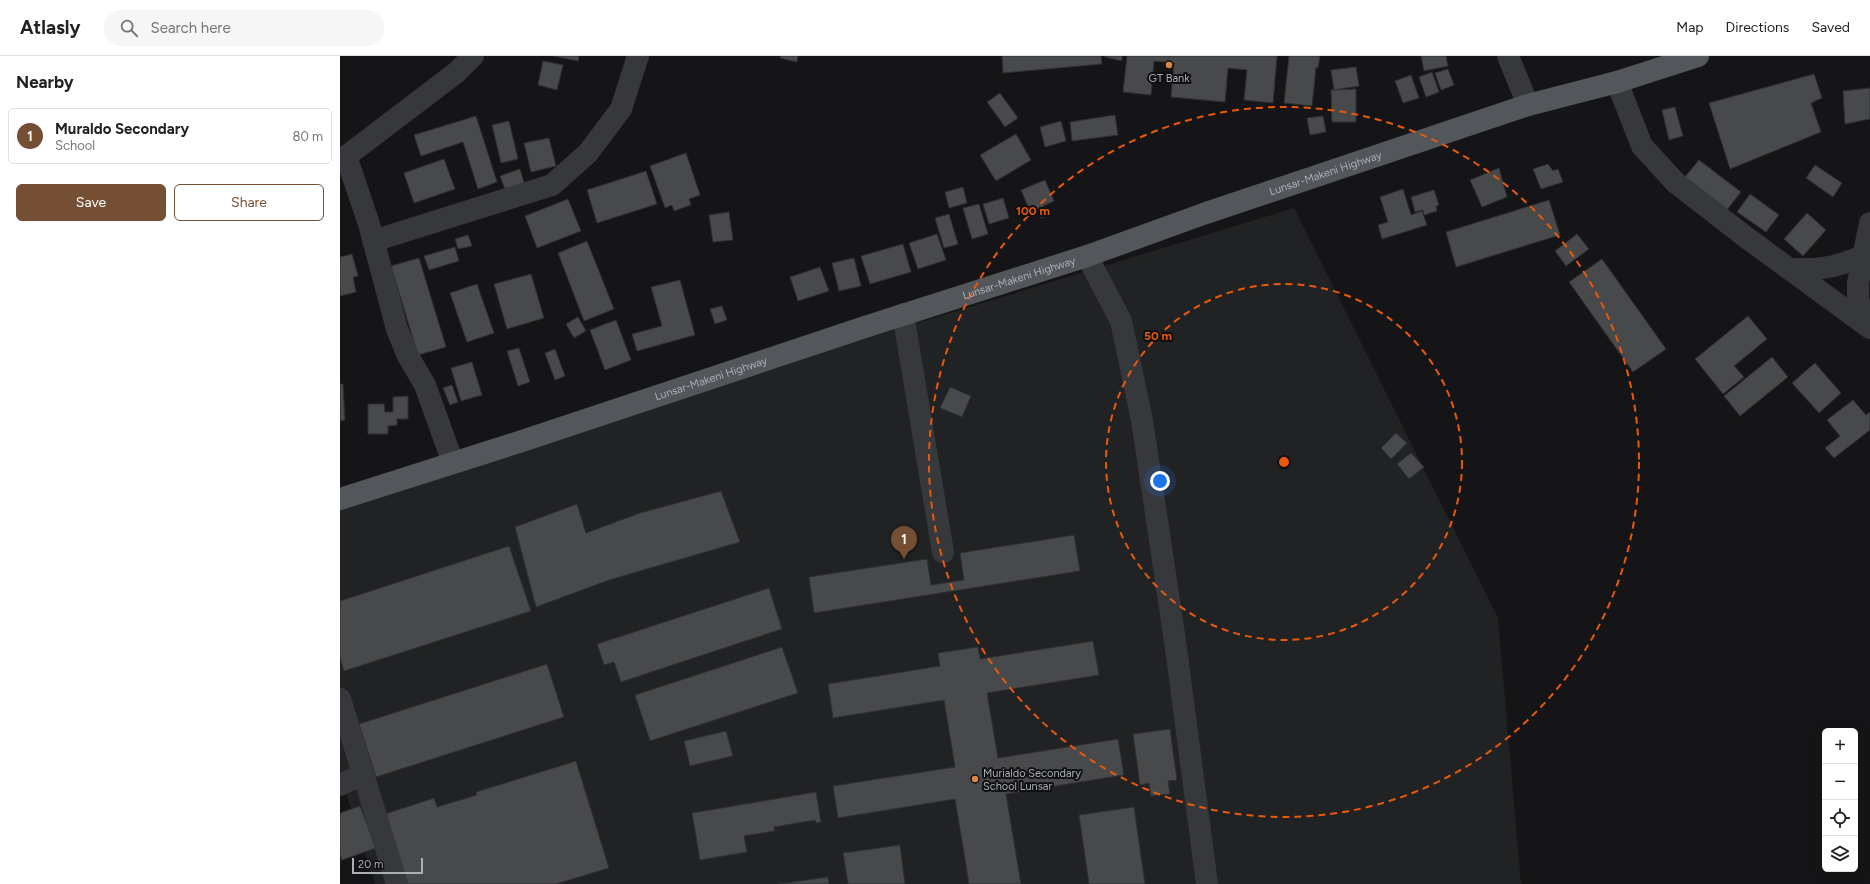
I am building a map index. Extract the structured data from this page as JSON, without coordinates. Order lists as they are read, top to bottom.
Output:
{
  "streets": {
    "main road": ["Lunsar-Makeni Highway"]
  },
  "places": ["GT Bank", "Murialdo Secondary School Lunsar"],
  "scale_bar": "20 m",
  "page": {
    "header": "Atlasly",
    "search": "Search here",
    "nav": ["Map", "Directions", "Saved"],
    "heading": "Nearby",
    "list": [
      {
        "mark": "1",
        "name": "Muraldo Secondary",
        "note": "School",
        "value": "80 m"
      }
    ],
    "buttons": ["Save", "Share"],
    "pins": "1",
    "map_buttons": ["+", "−"],
    "scale": "20 m"
  },
  "rings": ["100 m", "50 m"]
}
